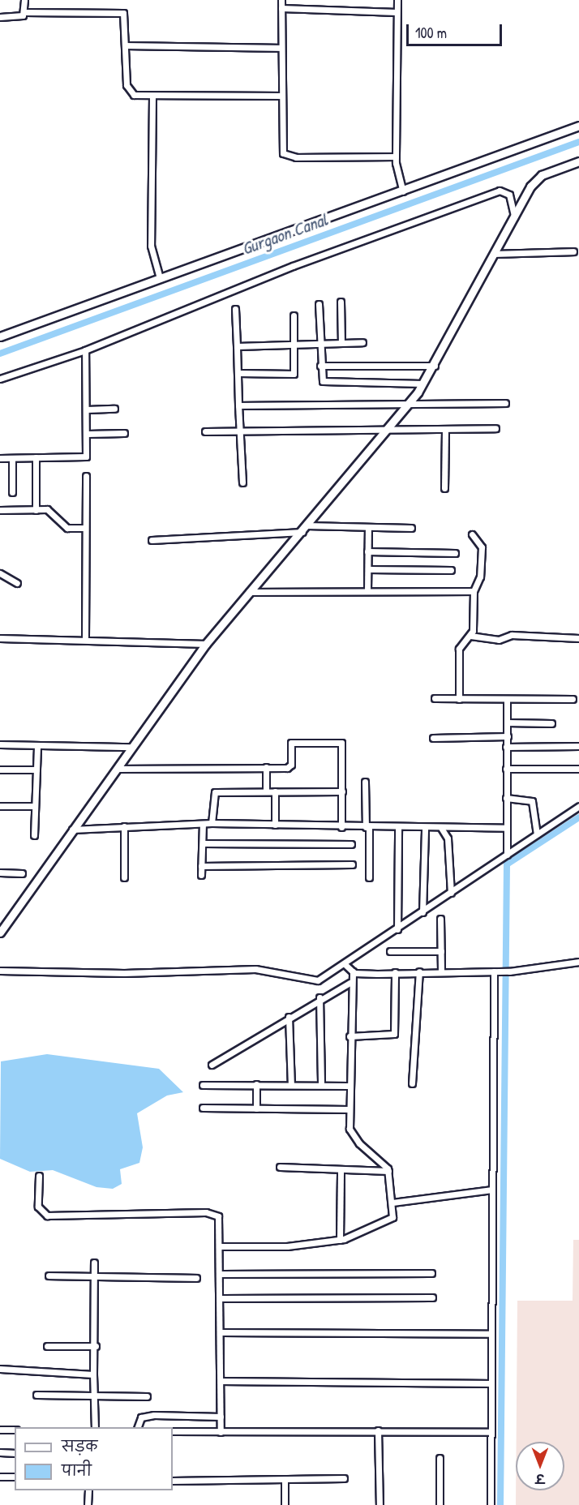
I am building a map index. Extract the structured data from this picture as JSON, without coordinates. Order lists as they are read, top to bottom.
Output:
{
  "water": ["Gurgaon Canal"],
  "legend": ["सड़क", "पानी"],
  "scale_bar": "100 m",
  "north": "bottom"
}
